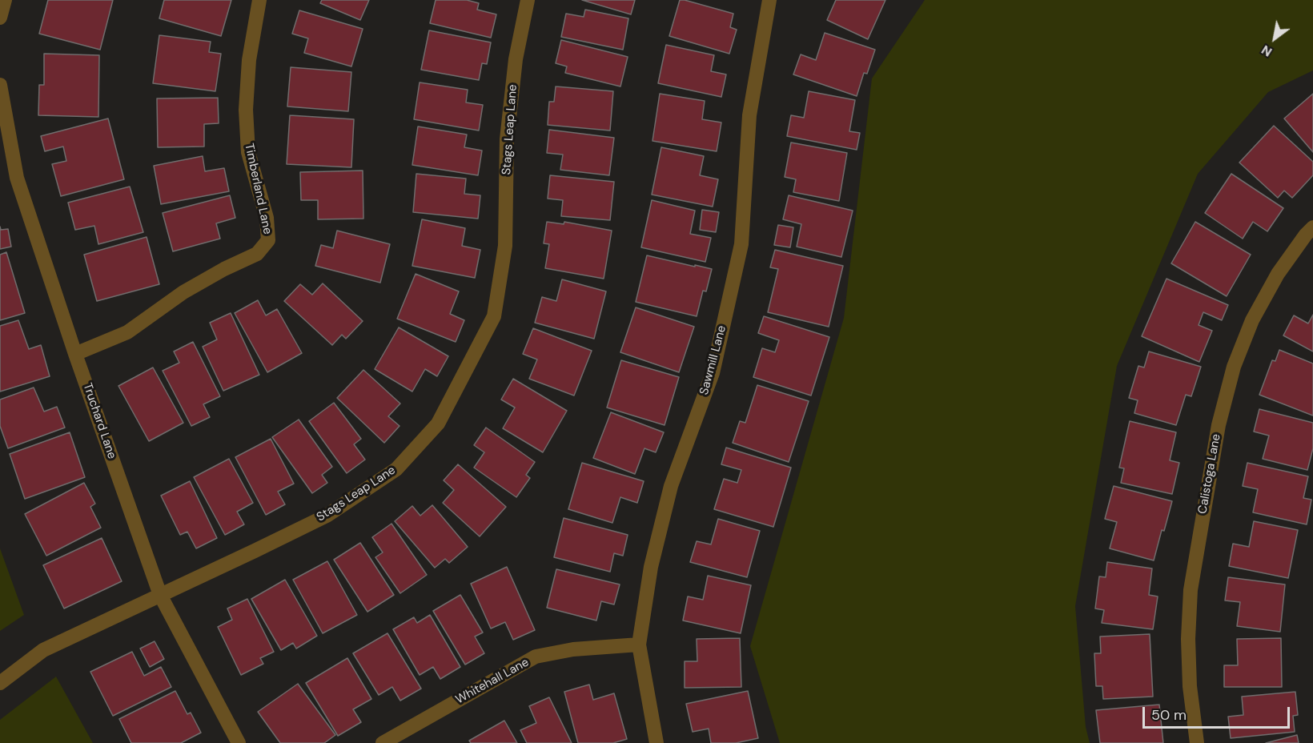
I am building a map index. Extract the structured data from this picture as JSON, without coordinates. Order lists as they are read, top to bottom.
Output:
{
  "streets": {
    "street": [
      "Stags Leap Lane",
      "Timberland Lane",
      "Sawmill Lane",
      "Truchard Lane",
      "Calistoga Lane",
      "Whitehall Lane"
    ]
  },
  "crossings": [
    ["Stags Leap Lane", "Truchard Lane"],
    ["Timberland Lane", "Truchard Lane"],
    ["Sawmill Lane", "Whitehall Lane"]
  ],
  "scale_bar": "50 m",
  "north": "bottom left"
}
